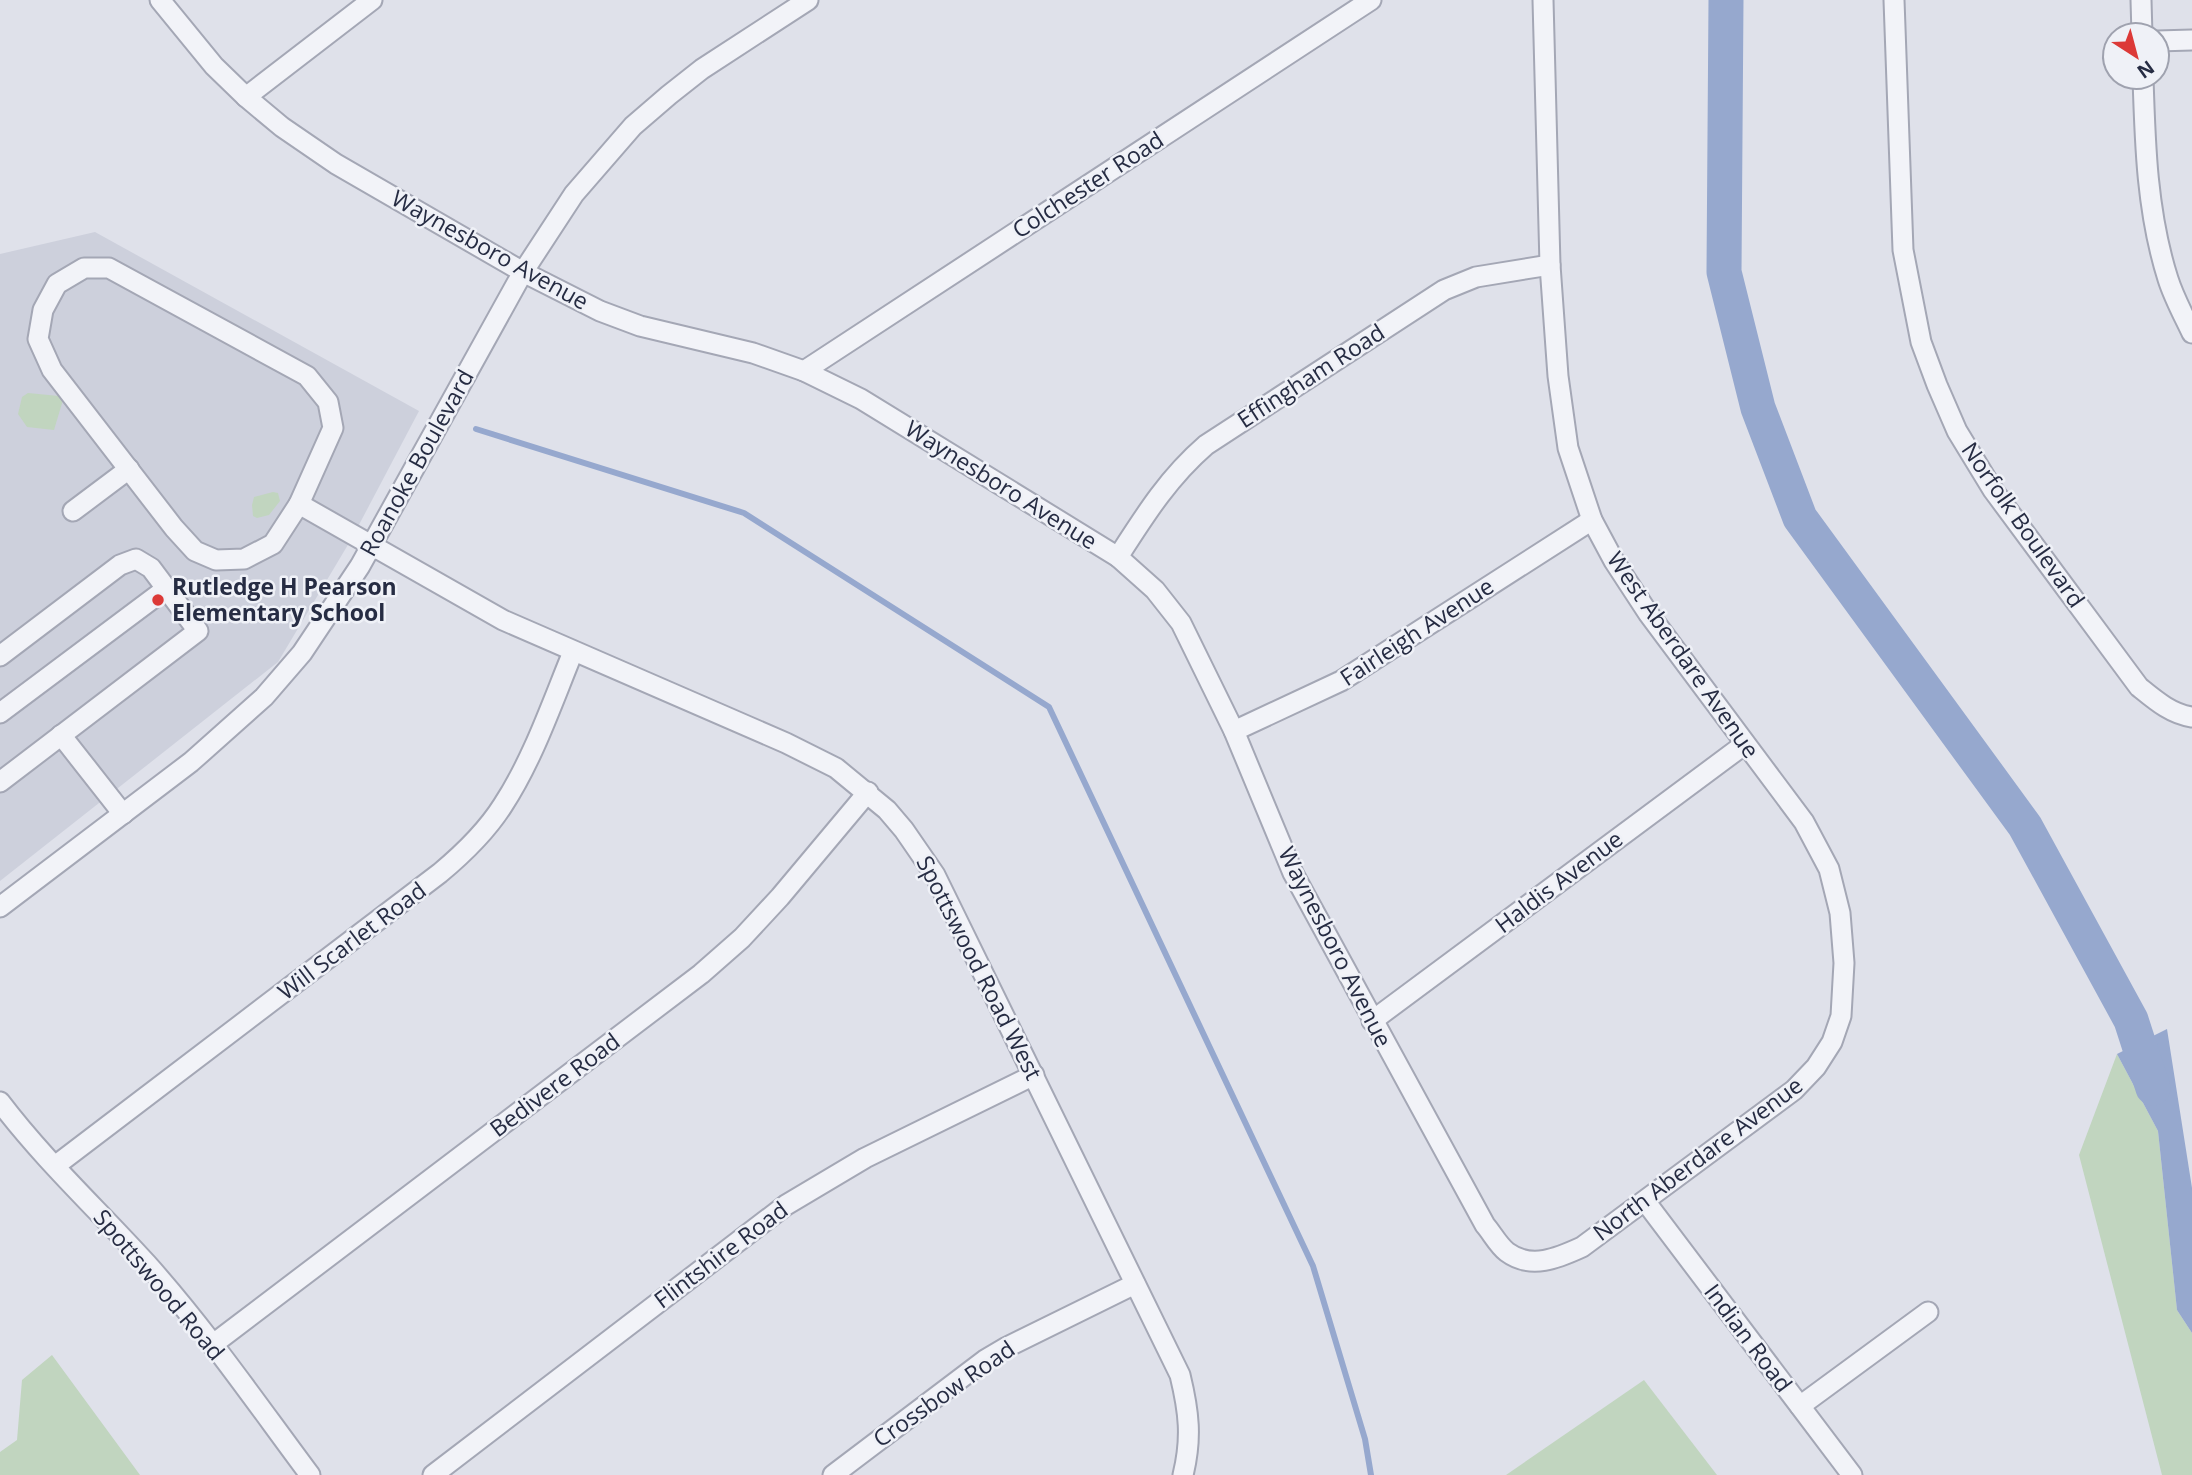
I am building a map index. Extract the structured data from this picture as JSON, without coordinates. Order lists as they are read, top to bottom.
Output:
{
  "streets": {
    "street": [
      "Colchester Road",
      "Waynesboro Avenue",
      "Effingham Road",
      "Roanoke Boulevard",
      "Norfolk Boulevard",
      "Fairleigh Avenue",
      "West Aberdare Avenue",
      "Haldis Avenue",
      "Will Scarlet Road",
      "Spottswood Road West",
      "Bedivere Road",
      "North Aberdare Avenue",
      "Flintshire Road",
      "Spottswood Road",
      "Indian Road",
      "Crossbow Road"
    ]
  },
  "crossings": [
    ["Colchester Road", "Waynesboro Avenue"],
    ["Waynesboro Avenue", "Effingham Road"],
    ["Waynesboro Avenue", "Roanoke Boulevard"],
    ["Waynesboro Avenue", "Fairleigh Avenue"],
    ["Waynesboro Avenue", "Haldis Avenue"],
    ["Waynesboro Avenue", "North Aberdare Avenue"],
    ["Effingham Road", "West Aberdare Avenue"],
    ["Roanoke Boulevard", "Spottswood Road West"],
    ["Fairleigh Avenue", "West Aberdare Avenue"],
    ["West Aberdare Avenue", "Haldis Avenue"],
    ["West Aberdare Avenue", "North Aberdare Avenue"],
    ["Will Scarlet Road", "Spottswood Road West"],
    ["Will Scarlet Road", "Spottswood Road"],
    ["Spottswood Road West", "Bedivere Road"],
    ["Spottswood Road West", "Flintshire Road"],
    ["Spottswood Road West", "Crossbow Road"],
    ["Bedivere Road", "Spottswood Road"],
    ["North Aberdare Avenue", "Indian Road"]
  ],
  "places": ["Rutledge H Pearson Elementary School"],
  "north": "bottom right"
}
